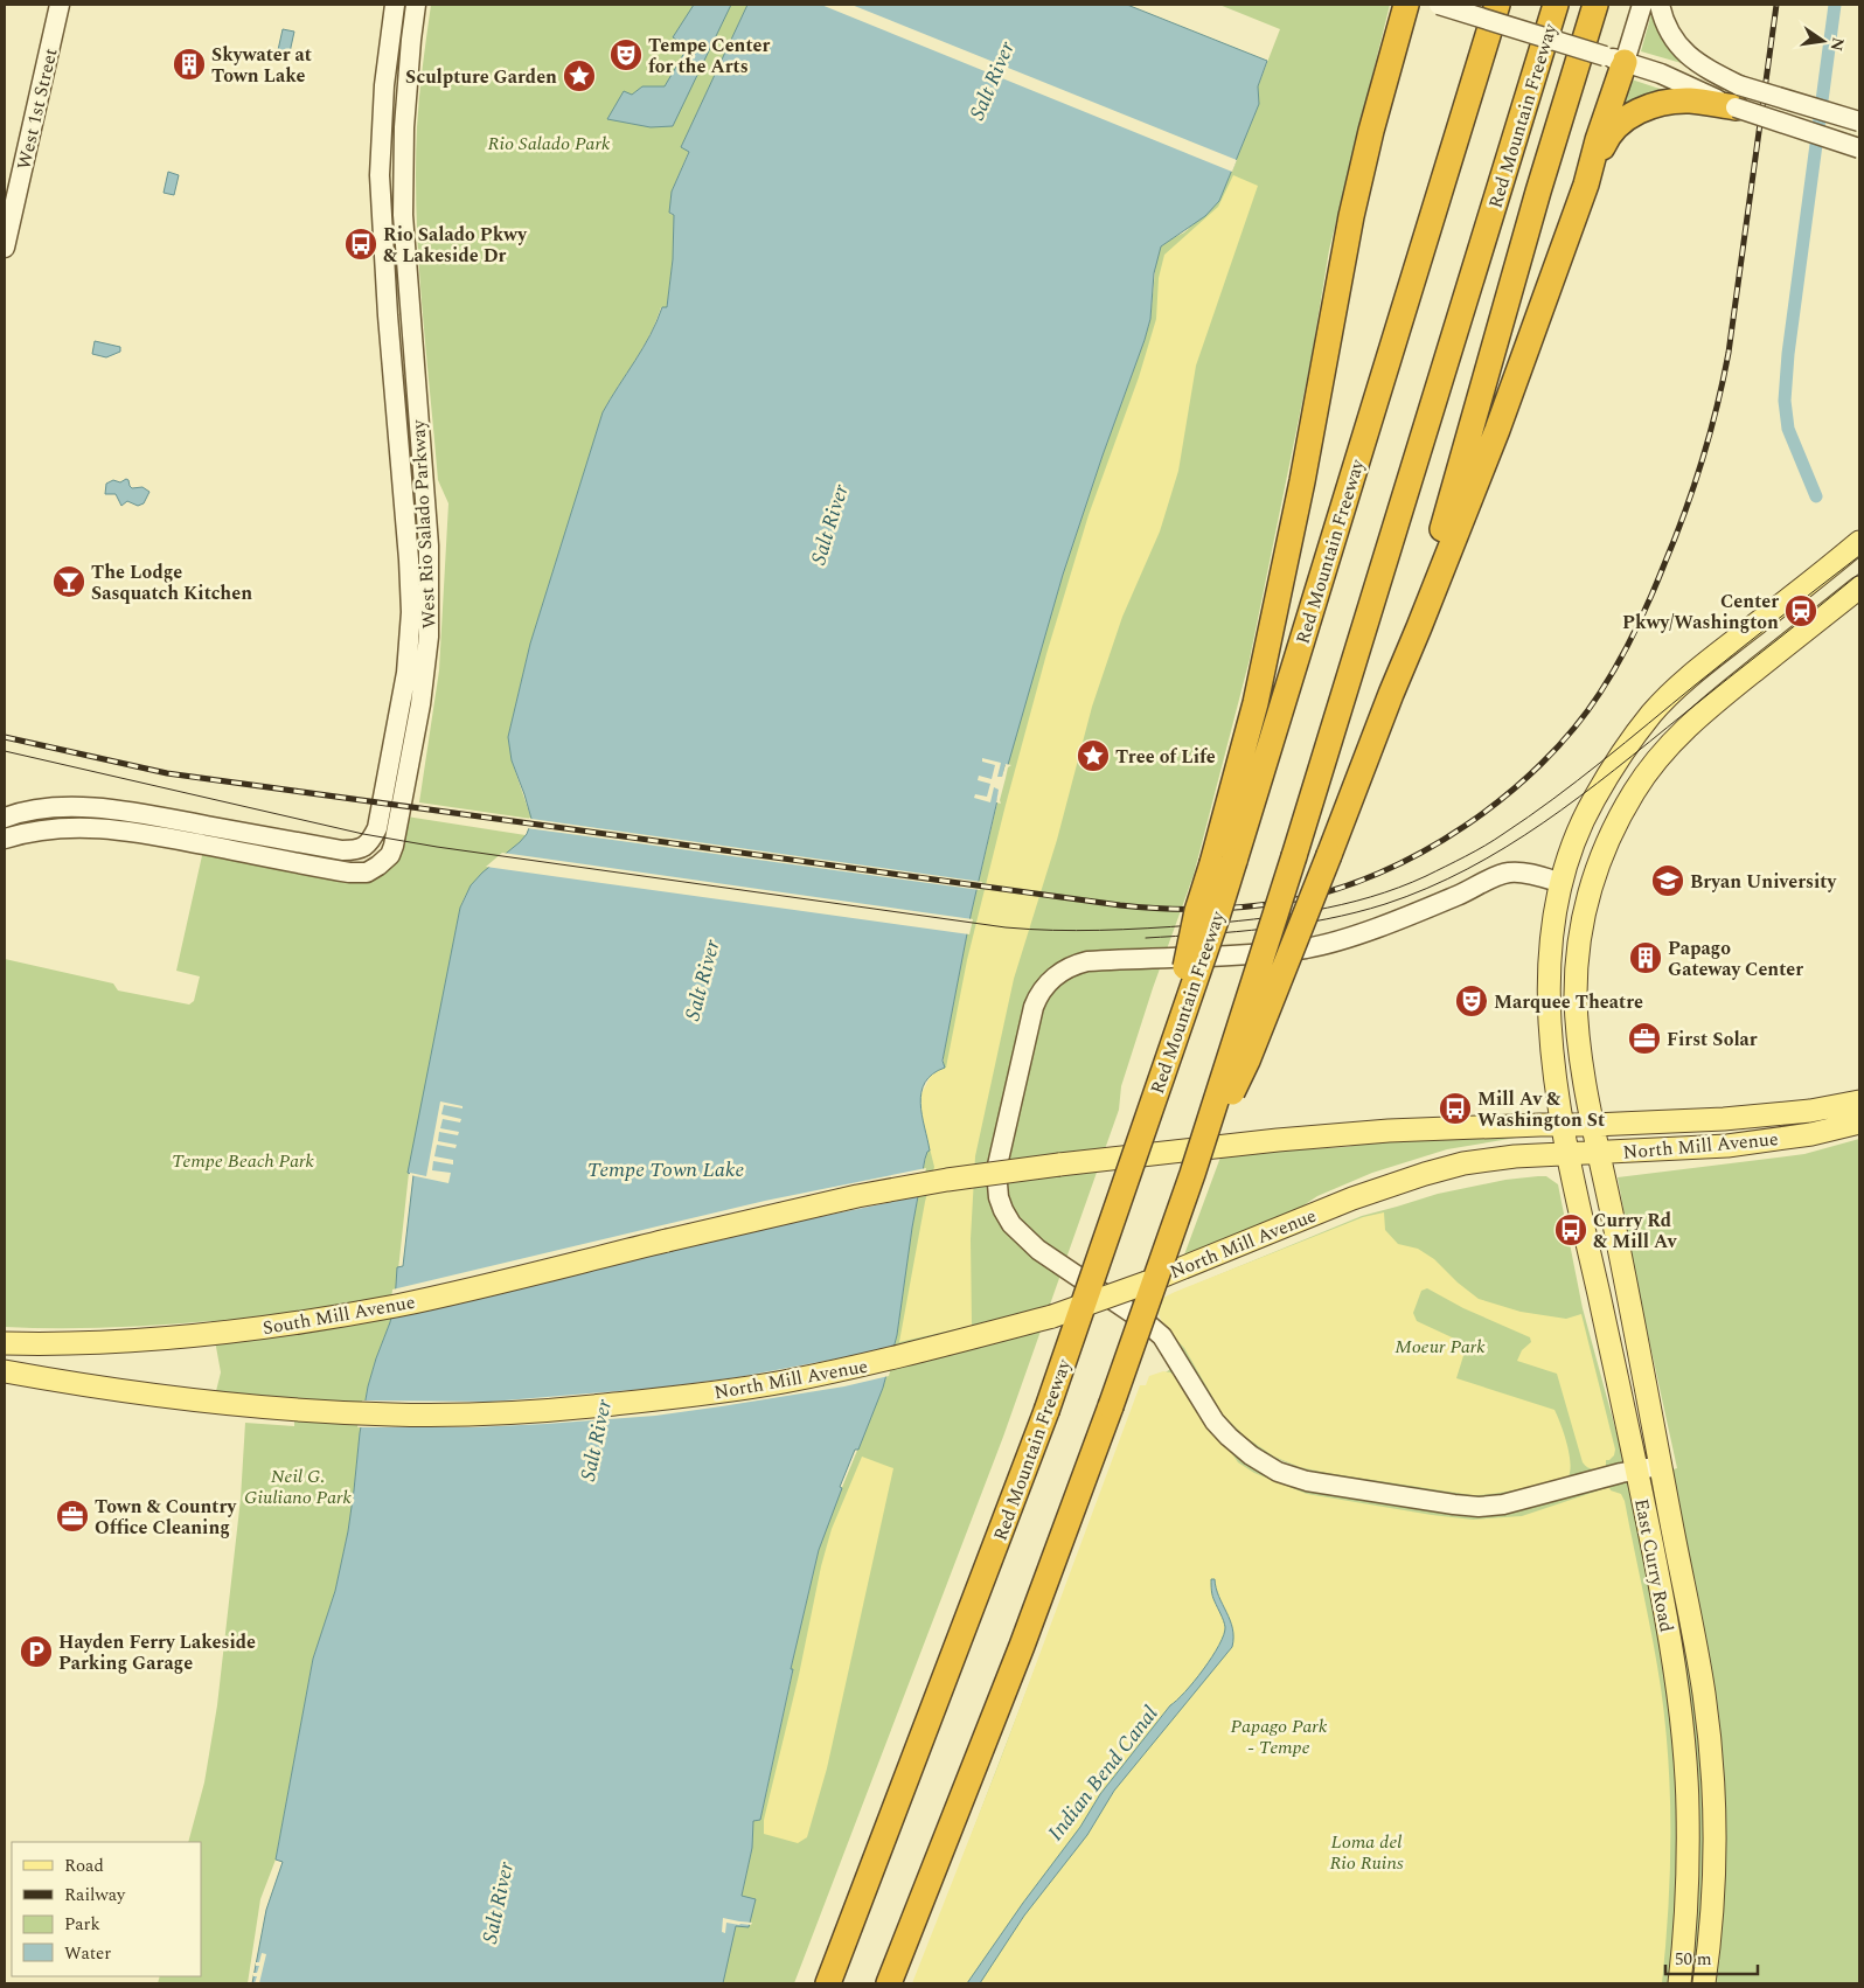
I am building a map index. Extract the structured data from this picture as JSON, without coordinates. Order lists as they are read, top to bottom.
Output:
{
  "streets": {
    "highway": ["Red Mountain Freeway"],
    "main road": ["North Mill Avenue", "South Mill Avenue", "East Curry Road"],
    "street": ["West 1st Street", "West Rio Salado Parkway"]
  },
  "crossings": [
    ["North Mill Avenue", "South Mill Avenue"],
    ["North Mill Avenue", "East Curry Road"]
  ],
  "water": ["Salt River", "Tempe Town Lake", "Indian Bend Canal"],
  "parks": [
    "Rio Salado Park",
    "Tempe Beach Park",
    "Moeur Park",
    "Neil G. Giuliano Park",
    "Papago Park - Tempe",
    "Loma del Rio Ruins"
  ],
  "places": {
    "theatre": ["Tempe Center for the Arts", "Marquee Theatre"],
    "building": ["Skywater at Town Lake", "Papago Gateway Center"],
    "place": ["Sculpture Garden", "Tree of Life"],
    "bus stop": ["Rio Salado Pkwy & Lakeside Dr", "Mill Av & Washington St", "Curry Rd & Mill Av"],
    "bar": ["The Lodge Sasquatch Kitchen"],
    "station": ["Center Pkwy/Washington"],
    "school or university": ["Bryan University"],
    "office": ["First Solar", "Town & Country Office Cleaning"],
    "parking": ["Hayden Ferry Lakeside Parking Garage"]
  },
  "legend": [
    "Road",
    "Railway",
    "Park",
    "Water"
  ],
  "scale_bar": "50 m",
  "north": "right"
}
